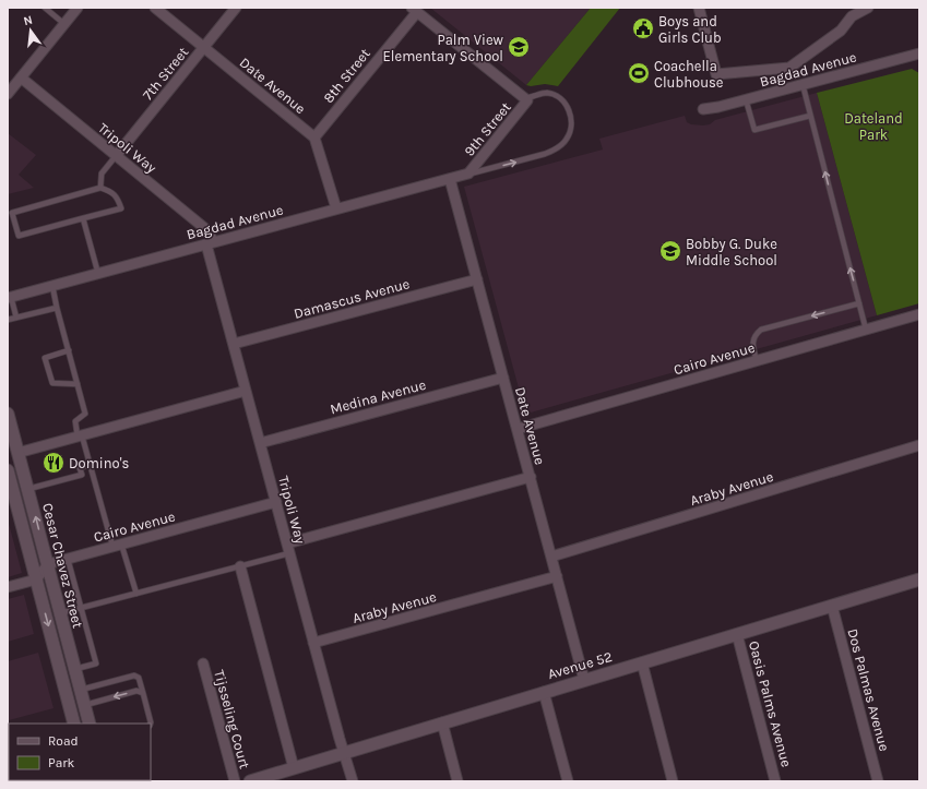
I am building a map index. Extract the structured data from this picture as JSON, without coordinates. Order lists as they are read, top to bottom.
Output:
{
  "streets": {
    "main road": ["Cesar Chavez Street", "Avenue 52"],
    "street": [
      "Bagdad Avenue",
      "7th Street",
      "8th Street",
      "Date Avenue",
      "9th Street",
      "Tripoli Way",
      "Damascus Avenue",
      "Cairo Avenue",
      "Medina Avenue",
      "Araby Avenue",
      "Dos Palmas Avenue",
      "Oasis Palms Avenue",
      "Tijsseling Court"
    ]
  },
  "crossings": [
    ["Bagdad Avenue", "Date Avenue"],
    ["Bagdad Avenue", "9th Street"],
    ["Bagdad Avenue", "Tripoli Way"],
    ["7th Street", "Date Avenue"],
    ["7th Street", "Tripoli Way"],
    ["8th Street", "Date Avenue"],
    ["Date Avenue", "Damascus Avenue"],
    ["Date Avenue", "Cairo Avenue"],
    ["Date Avenue", "Medina Avenue"],
    ["Date Avenue", "Araby Avenue"],
    ["Date Avenue", "Avenue 52"],
    ["Tripoli Way", "Damascus Avenue"],
    ["Tripoli Way", "Cairo Avenue"],
    ["Tripoli Way", "Medina Avenue"],
    ["Tripoli Way", "Araby Avenue"],
    ["Tripoli Way", "Avenue 52"],
    ["Cairo Avenue", "Cesar Chavez Street"],
    ["Avenue 52", "Dos Palmas Avenue"],
    ["Avenue 52", "Oasis Palms Avenue"]
  ],
  "parks": ["Dateland Park"],
  "places": {
    "public building": ["Boys and Girls Club"],
    "school or university": ["Palm View Elementary School", "Bobby G. Duke Middle School"],
    "sports": ["Coachella Clubhouse"],
    "restaurant": ["Domino's"]
  },
  "legend": ["Road", "Park"],
  "north": "top"
}
